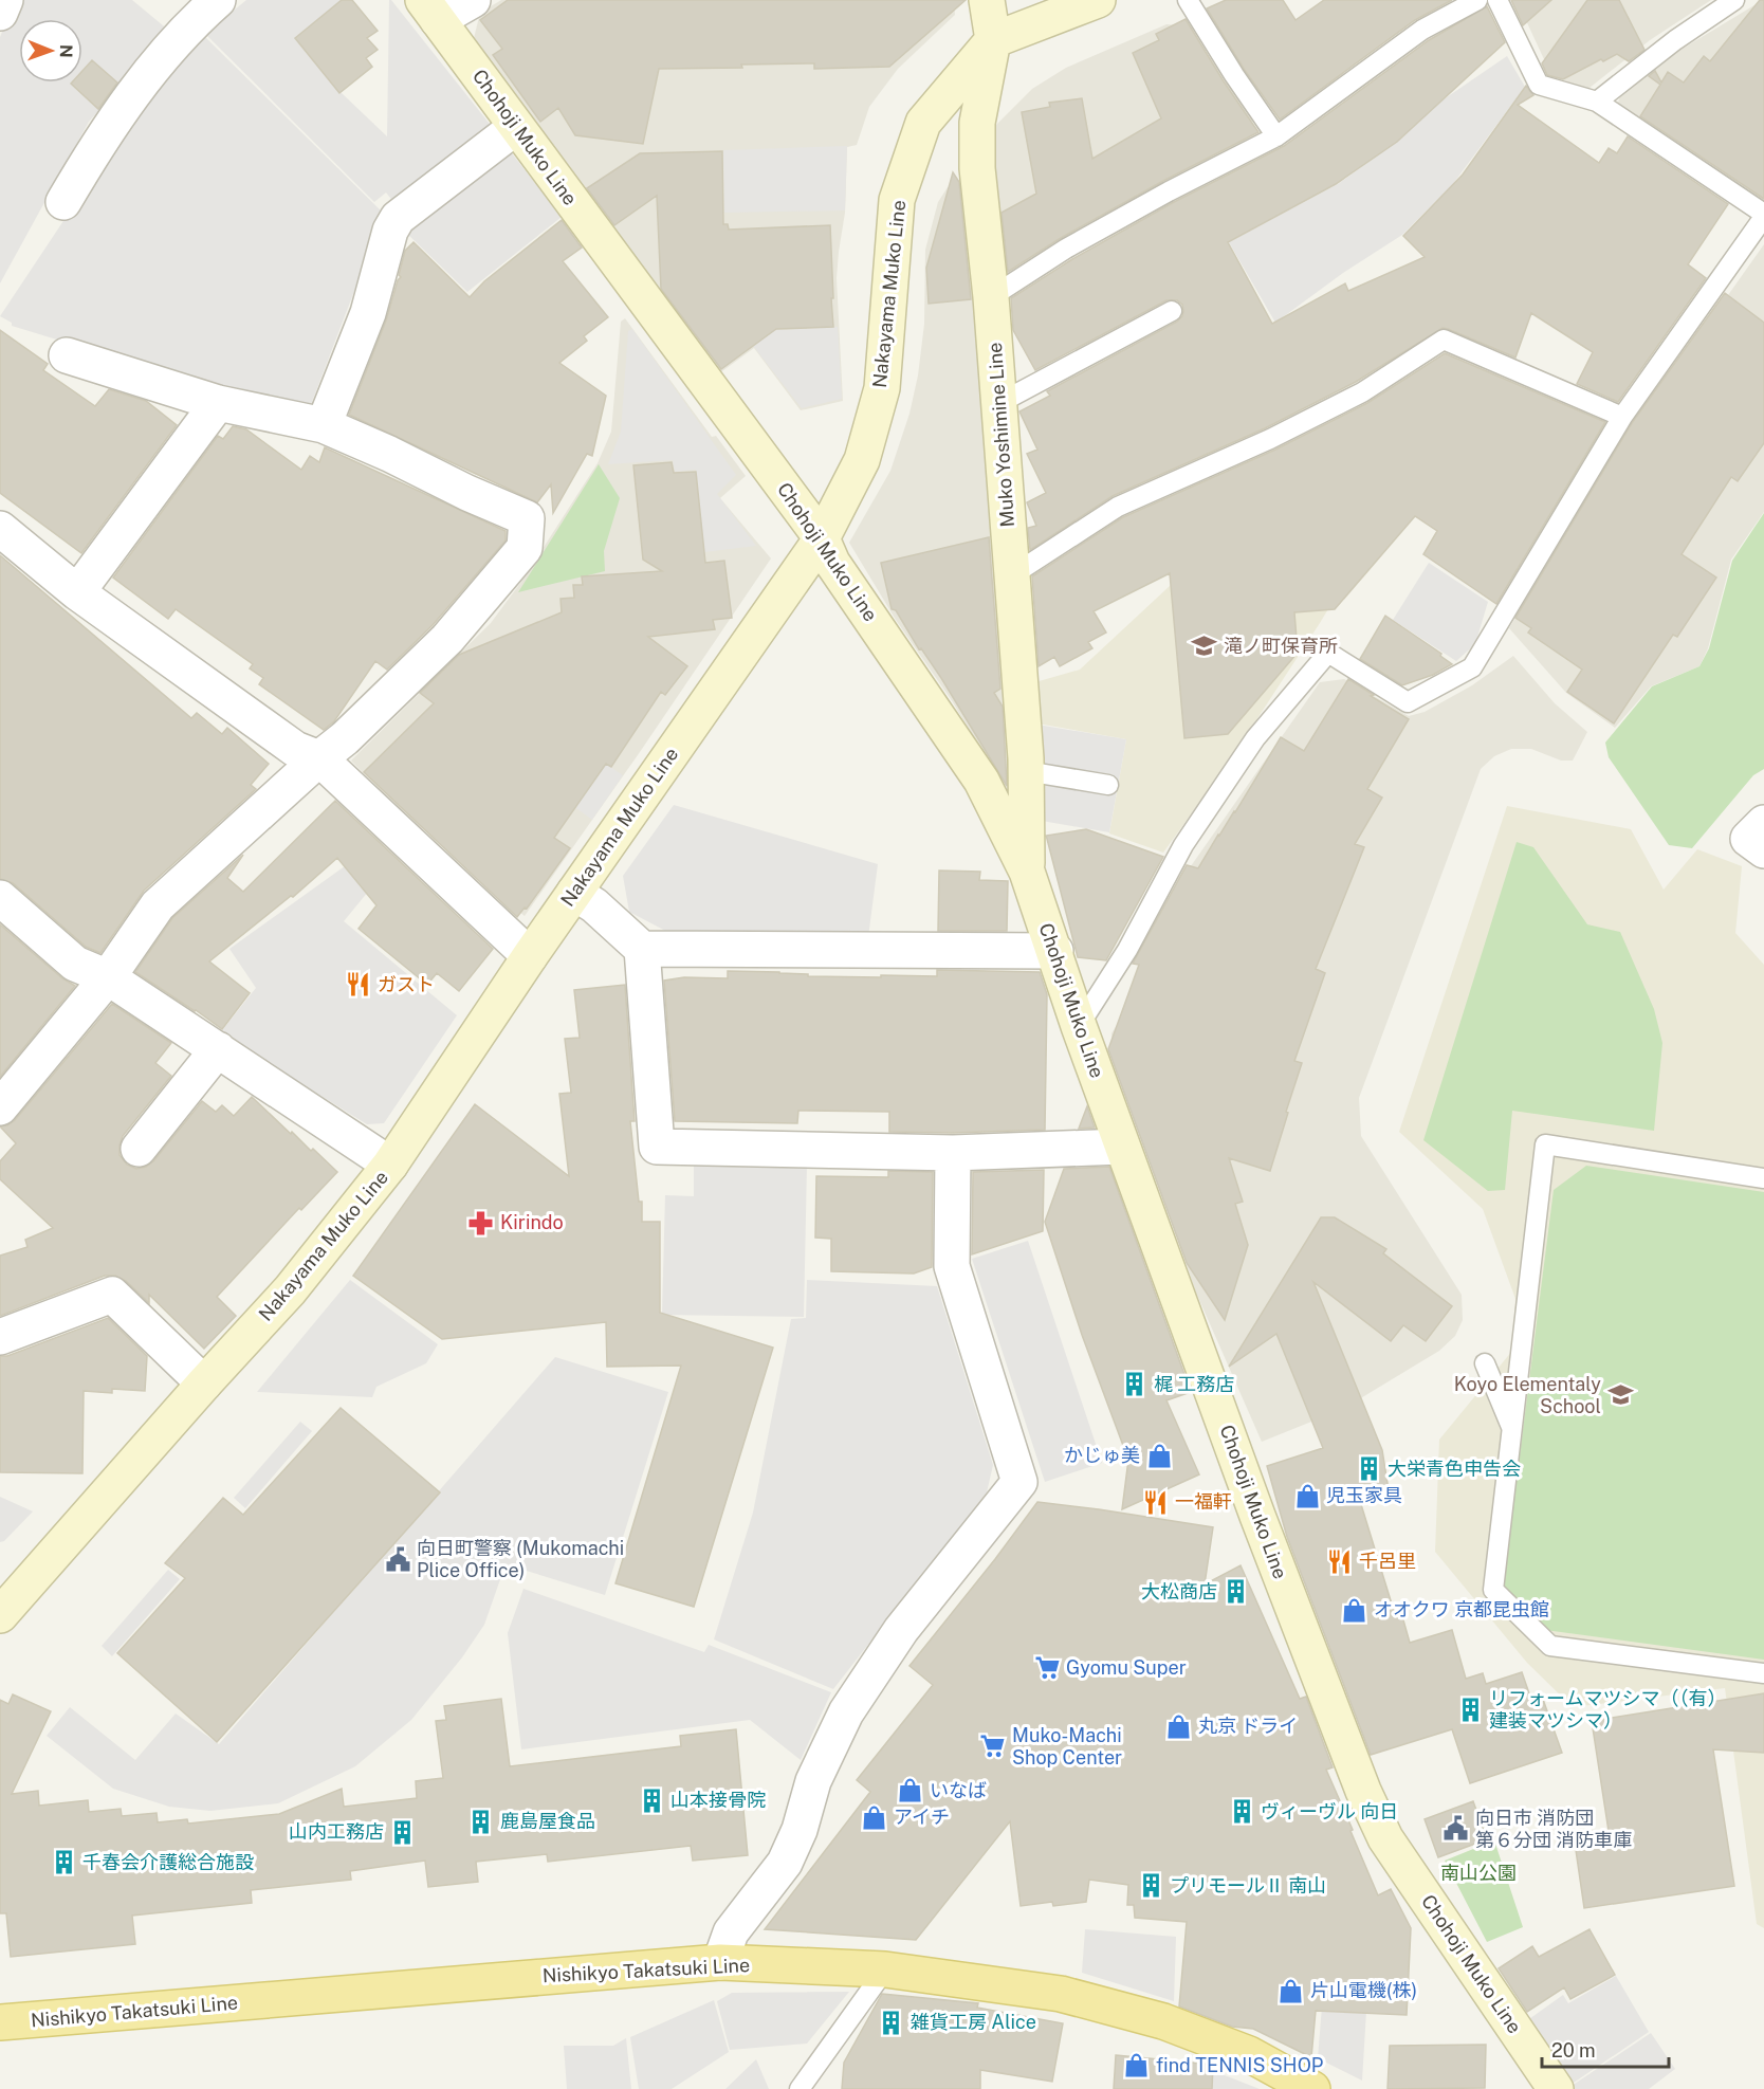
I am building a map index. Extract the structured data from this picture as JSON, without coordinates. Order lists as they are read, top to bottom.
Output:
{
  "streets": {
    "main road": [
      "Chohoji Muko Line",
      "Nakayama Muko Line",
      "Muko Yoshimine Line",
      "Nishikyo Takatsuki Line"
    ]
  },
  "crossings": [
    ["Chohoji Muko Line", "Nakayama Muko Line"],
    ["Chohoji Muko Line", "Muko Yoshimine Line"],
    ["Nakayama Muko Line", "Muko Yoshimine Line"]
  ],
  "parks": ["南山公園"],
  "places": {
    "school or university": ["滝ノ町保育所", "Koyo Elementaly School"],
    "restaurant": ["ガスト", "一福軒", "千呂里"],
    "pharmacy": ["Kirindo"],
    "building": [
      "梶 工務店",
      "大栄青色申告会",
      "大松商店",
      "リフォームマツシマ（（有） 建装マツシマ）",
      "山本接骨院",
      "ヴィーヴル 向日",
      "鹿島屋食品",
      "山内工務店",
      "千春会介護総合施設",
      "プリモールⅡ 南山",
      "雑貨工房 Alice"
    ],
    "shop": [
      "かじゅ美",
      "児玉家具",
      "オオクワ 京都昆虫館",
      "丸京 ドライ",
      "いなば",
      "アイチ",
      "片山電機(株)",
      "find TENNIS SHOP"
    ],
    "public building": ["向日町警察 (Mukomachi Plice Office)", "向日市 消防団 第６分団 消防車庫"],
    "supermarket": ["Gyomu Super", "Muko-Machi Shop Center"]
  },
  "scale_bar": "20 m",
  "north": "right"
}
